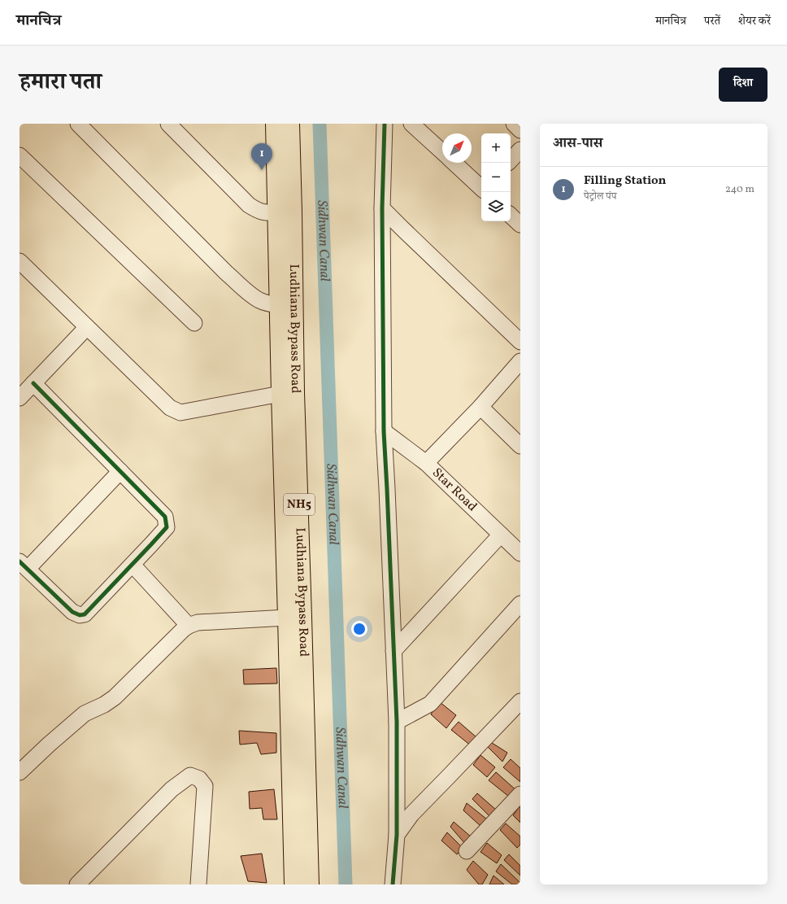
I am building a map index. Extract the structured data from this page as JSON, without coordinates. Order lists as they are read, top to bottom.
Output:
{
  "streets": {
    "highway": ["Ludhiana Bypass Road", "NH5"],
    "street": ["Star Road"]
  },
  "water": ["Sidhwan Canal"],
  "north": "top right",
  "page": {
    "header": "मानचित्र",
    "nav": ["मानचित्र", "परतें", "शेयर करें"],
    "title": "हमारा पता",
    "buttons": "दिशा",
    "heading": "आस-पास",
    "map_buttons": ["+", "−"],
    "pins": "1",
    "list": [
      {
        "mark": "1",
        "name": "Filling Station",
        "note": "पेट्रोल पंप",
        "value": "240 m"
      }
    ]
  }
}
